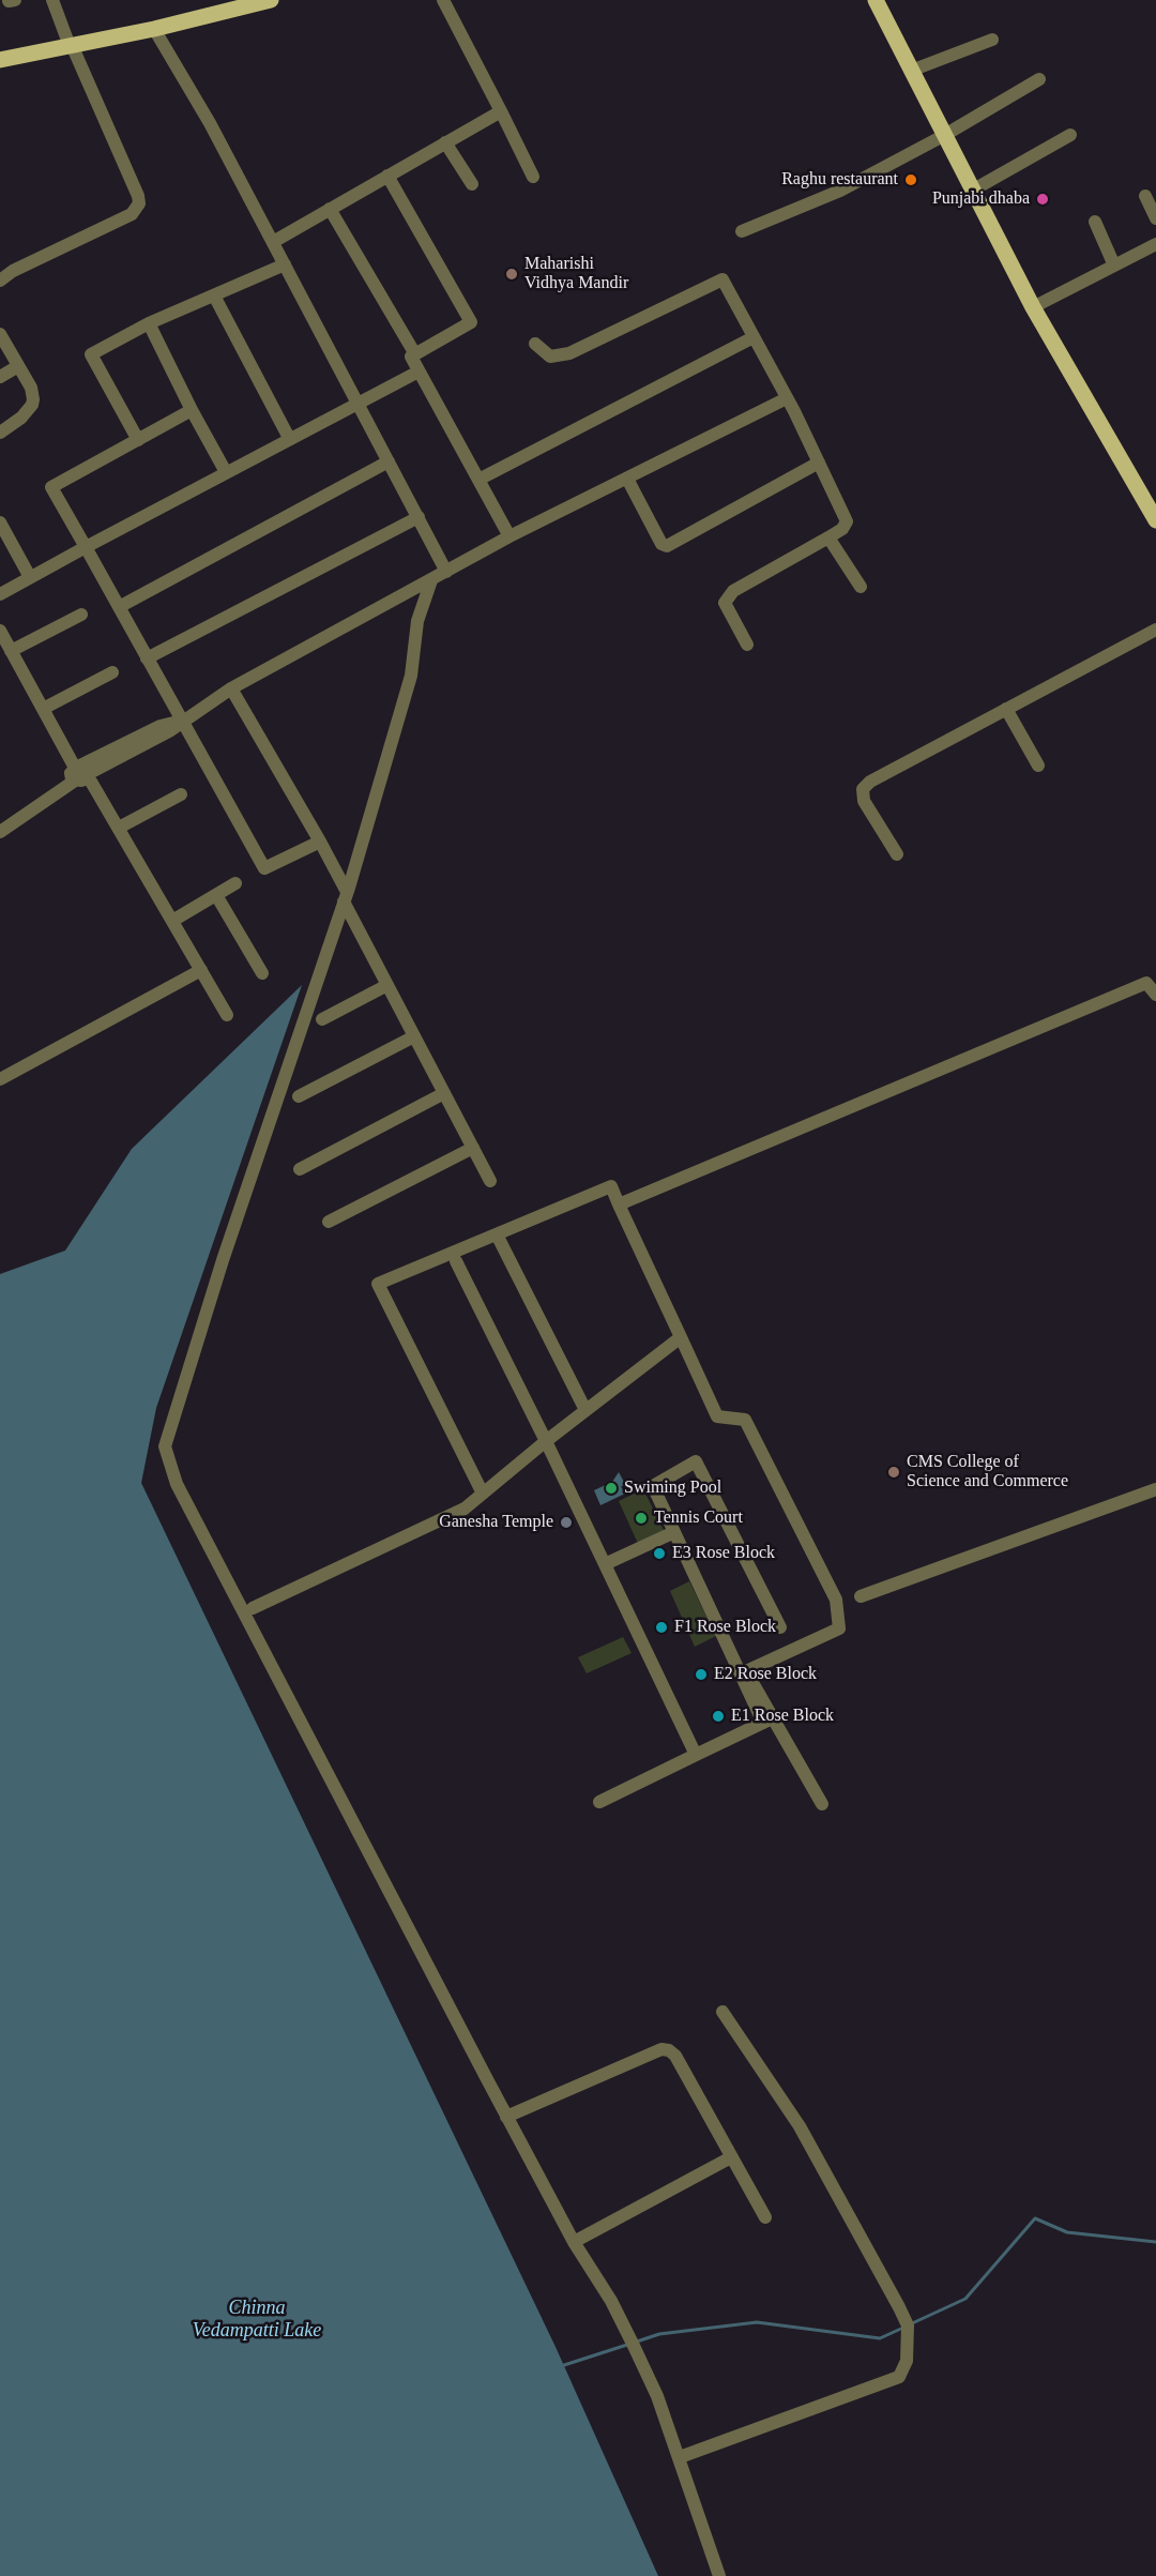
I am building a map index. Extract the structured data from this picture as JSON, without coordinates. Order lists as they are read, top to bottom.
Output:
{
  "water": ["Chinna Vedampatti Lake"],
  "places": [
    "Raghu restaurant",
    "Punjabi dhaba",
    "Maharishi Vidhya Mandir",
    "CMS College of Science and Commerce",
    "Swiming Pool",
    "Tennis Court",
    "Ganesha Temple",
    "E3 Rose Block",
    "F1 Rose Block",
    "E2 Rose Block",
    "E1 Rose Block"
  ]
}
